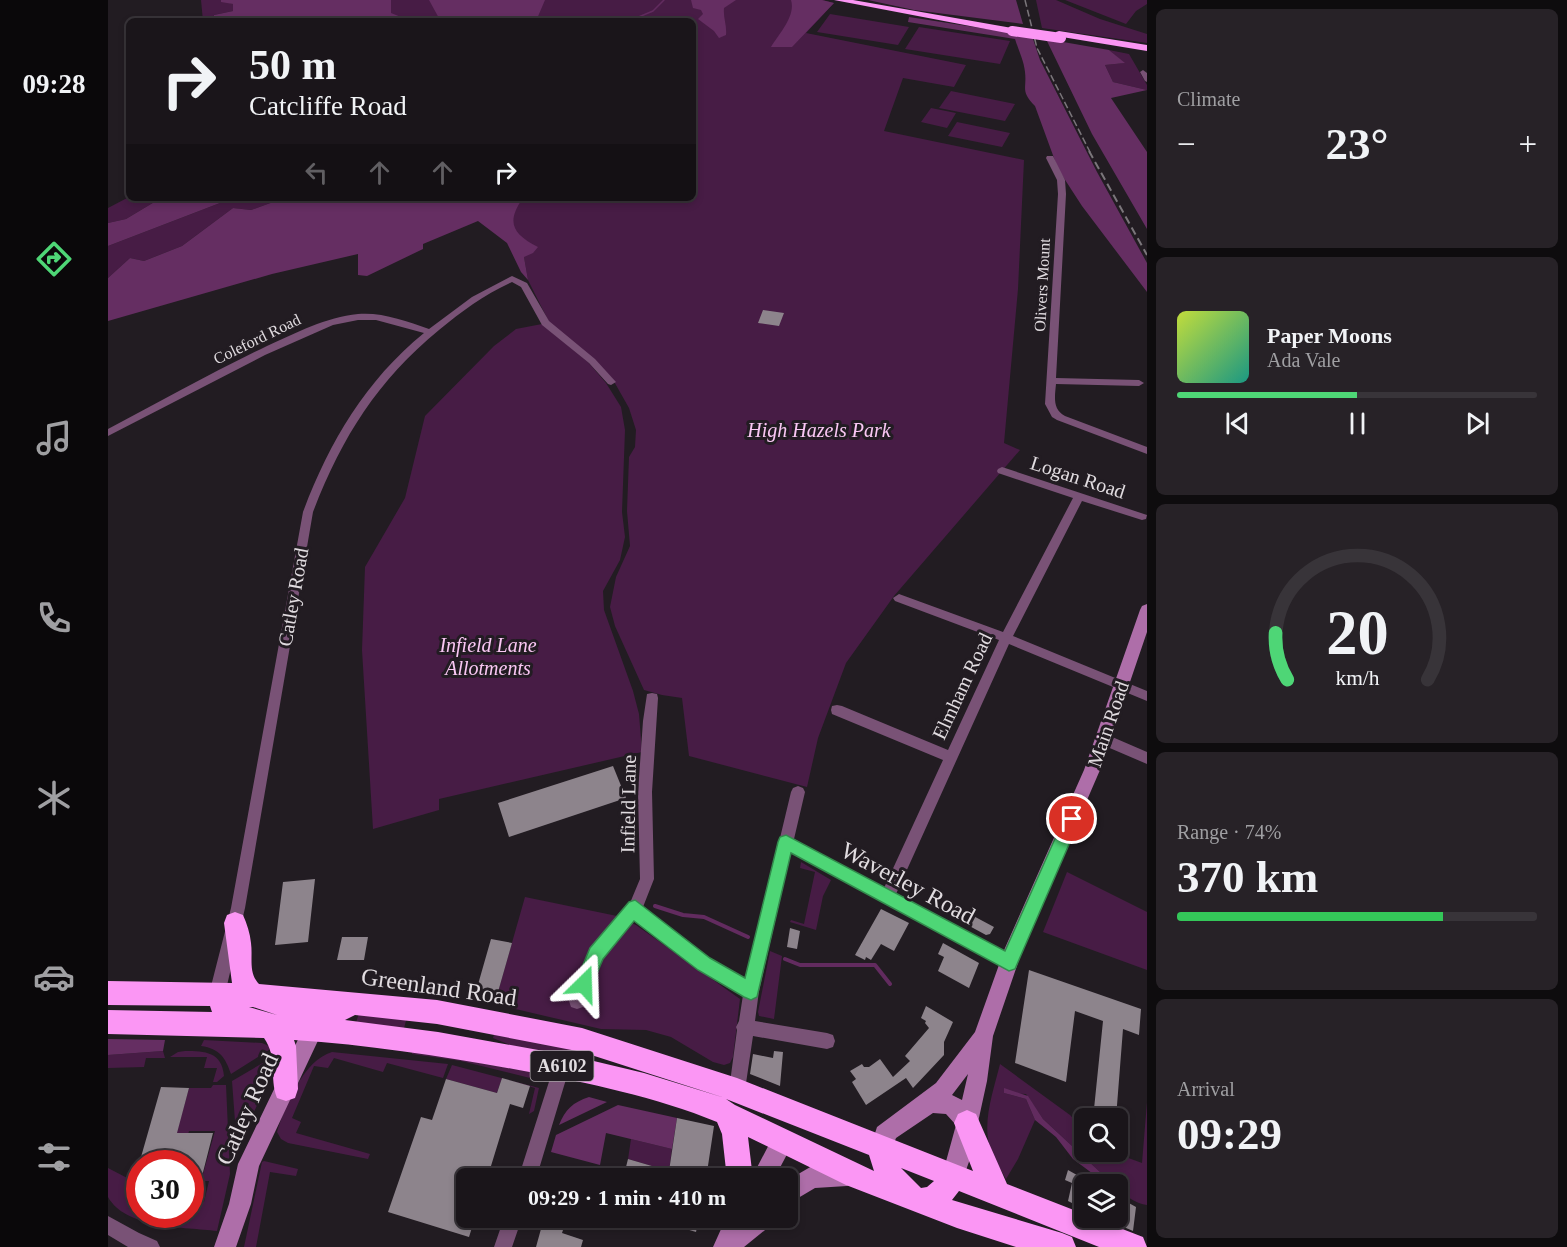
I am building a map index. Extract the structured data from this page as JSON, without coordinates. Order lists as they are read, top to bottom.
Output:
{
  "streets": {
    "highway": ["Greenland Road", "A6102"],
    "main road": ["Catley Road", "Main Road"],
    "street": [
      "Olivers Mount",
      "Coleford Road",
      "Logan Road",
      "Elmham Road",
      "Infield Lane",
      "Waverley Road"
    ]
  },
  "crossings": [
    ["Coleford Road", "Catley Road"],
    ["Logan Road", "Elmham Road"],
    ["Catley Road", "Greenland Road"],
    ["Elmham Road", "Waverley Road"],
    ["Main Road", "Waverley Road"],
    ["Main Road", "Greenland Road"],
    ["Main Road", "A6102"],
    ["Greenland Road", "A6102"]
  ],
  "parks": ["High Hazels Park", "Infield Lane Allotments"],
  "page": {
    "tabs": "09:28",
    "tile": [
      "Climate",
      ["Range · 74%", "370 km"],
      ["Arrival", "09:29"]
    ],
    "turn": ["50 m", "Catcliffe Road"],
    "heat": ["−", "23°", "+"],
    "song": ["Paper Moons", "Ada Vale"],
    "limit": "30",
    "trip": "09:29 · 1 min · 410 m",
    "gauge": ["20", "km/h"]
  }
}
